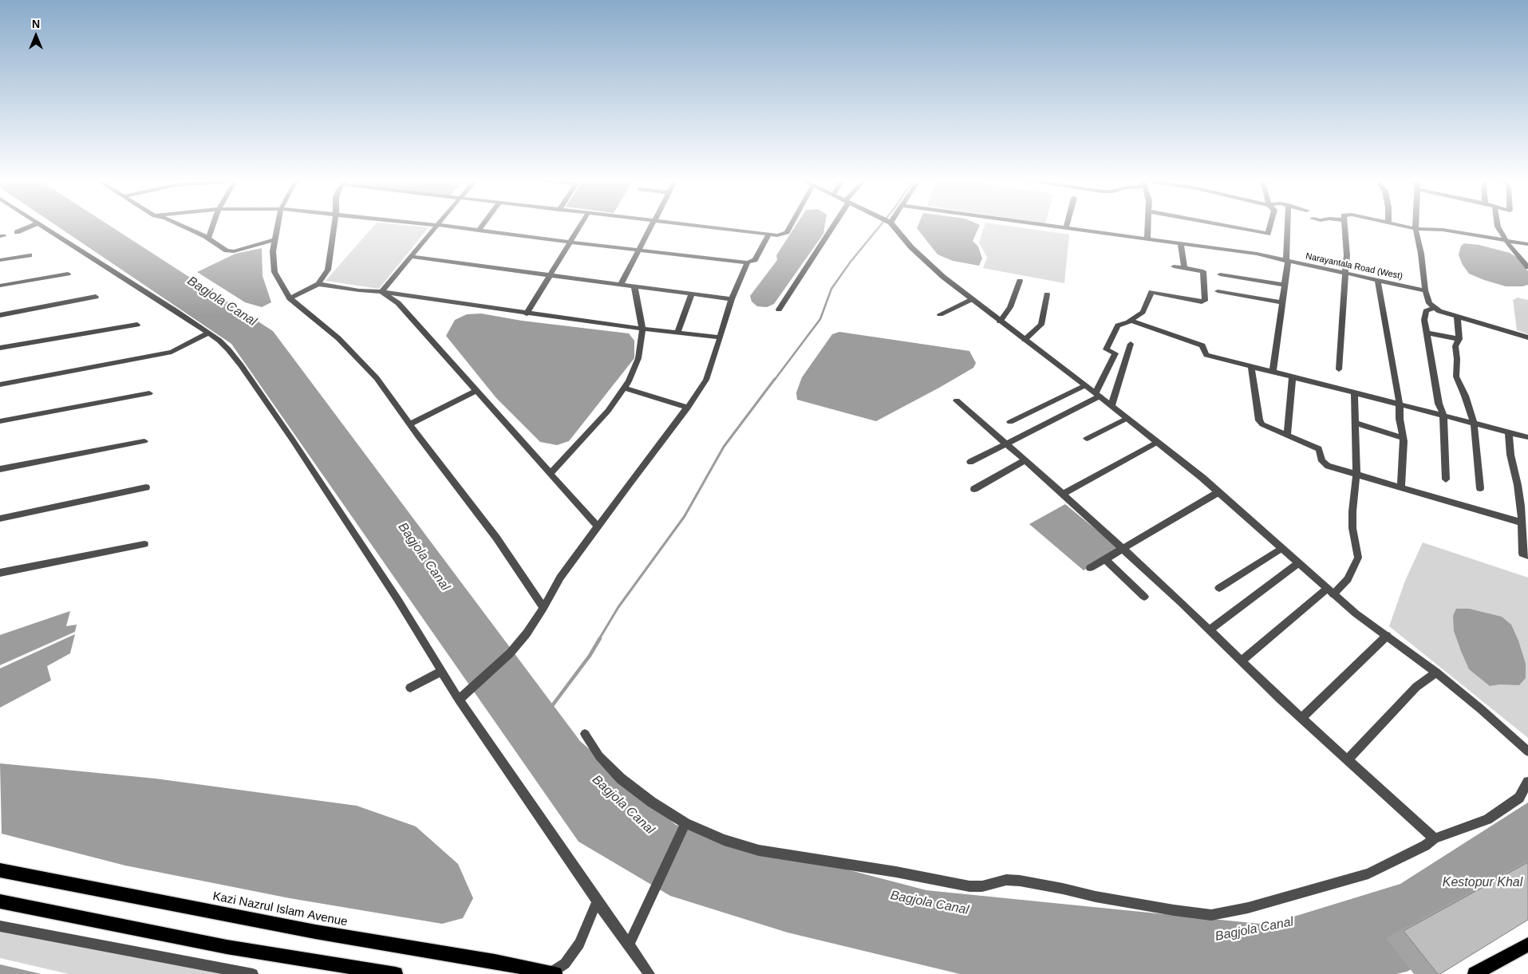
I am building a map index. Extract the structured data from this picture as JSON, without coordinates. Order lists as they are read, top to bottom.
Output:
{
  "streets": {
    "main road": ["Kazi Nazrul Islam Avenue"],
    "street": ["Narayantala Road (West)"]
  },
  "water": ["Bagjola Canal", "Kestopur Khal"],
  "north": "top"
}
